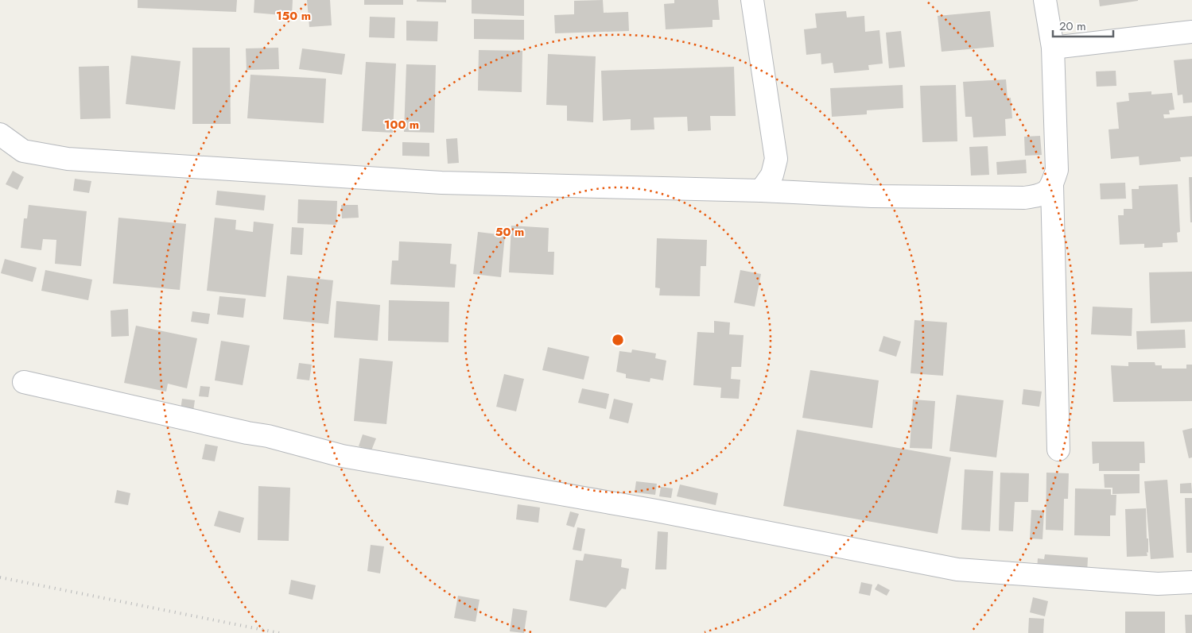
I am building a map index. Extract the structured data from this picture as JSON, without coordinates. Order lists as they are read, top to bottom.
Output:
{
  "scale_bar": "20 m",
  "rings": ["150 m", "100 m", "50 m"]
}
